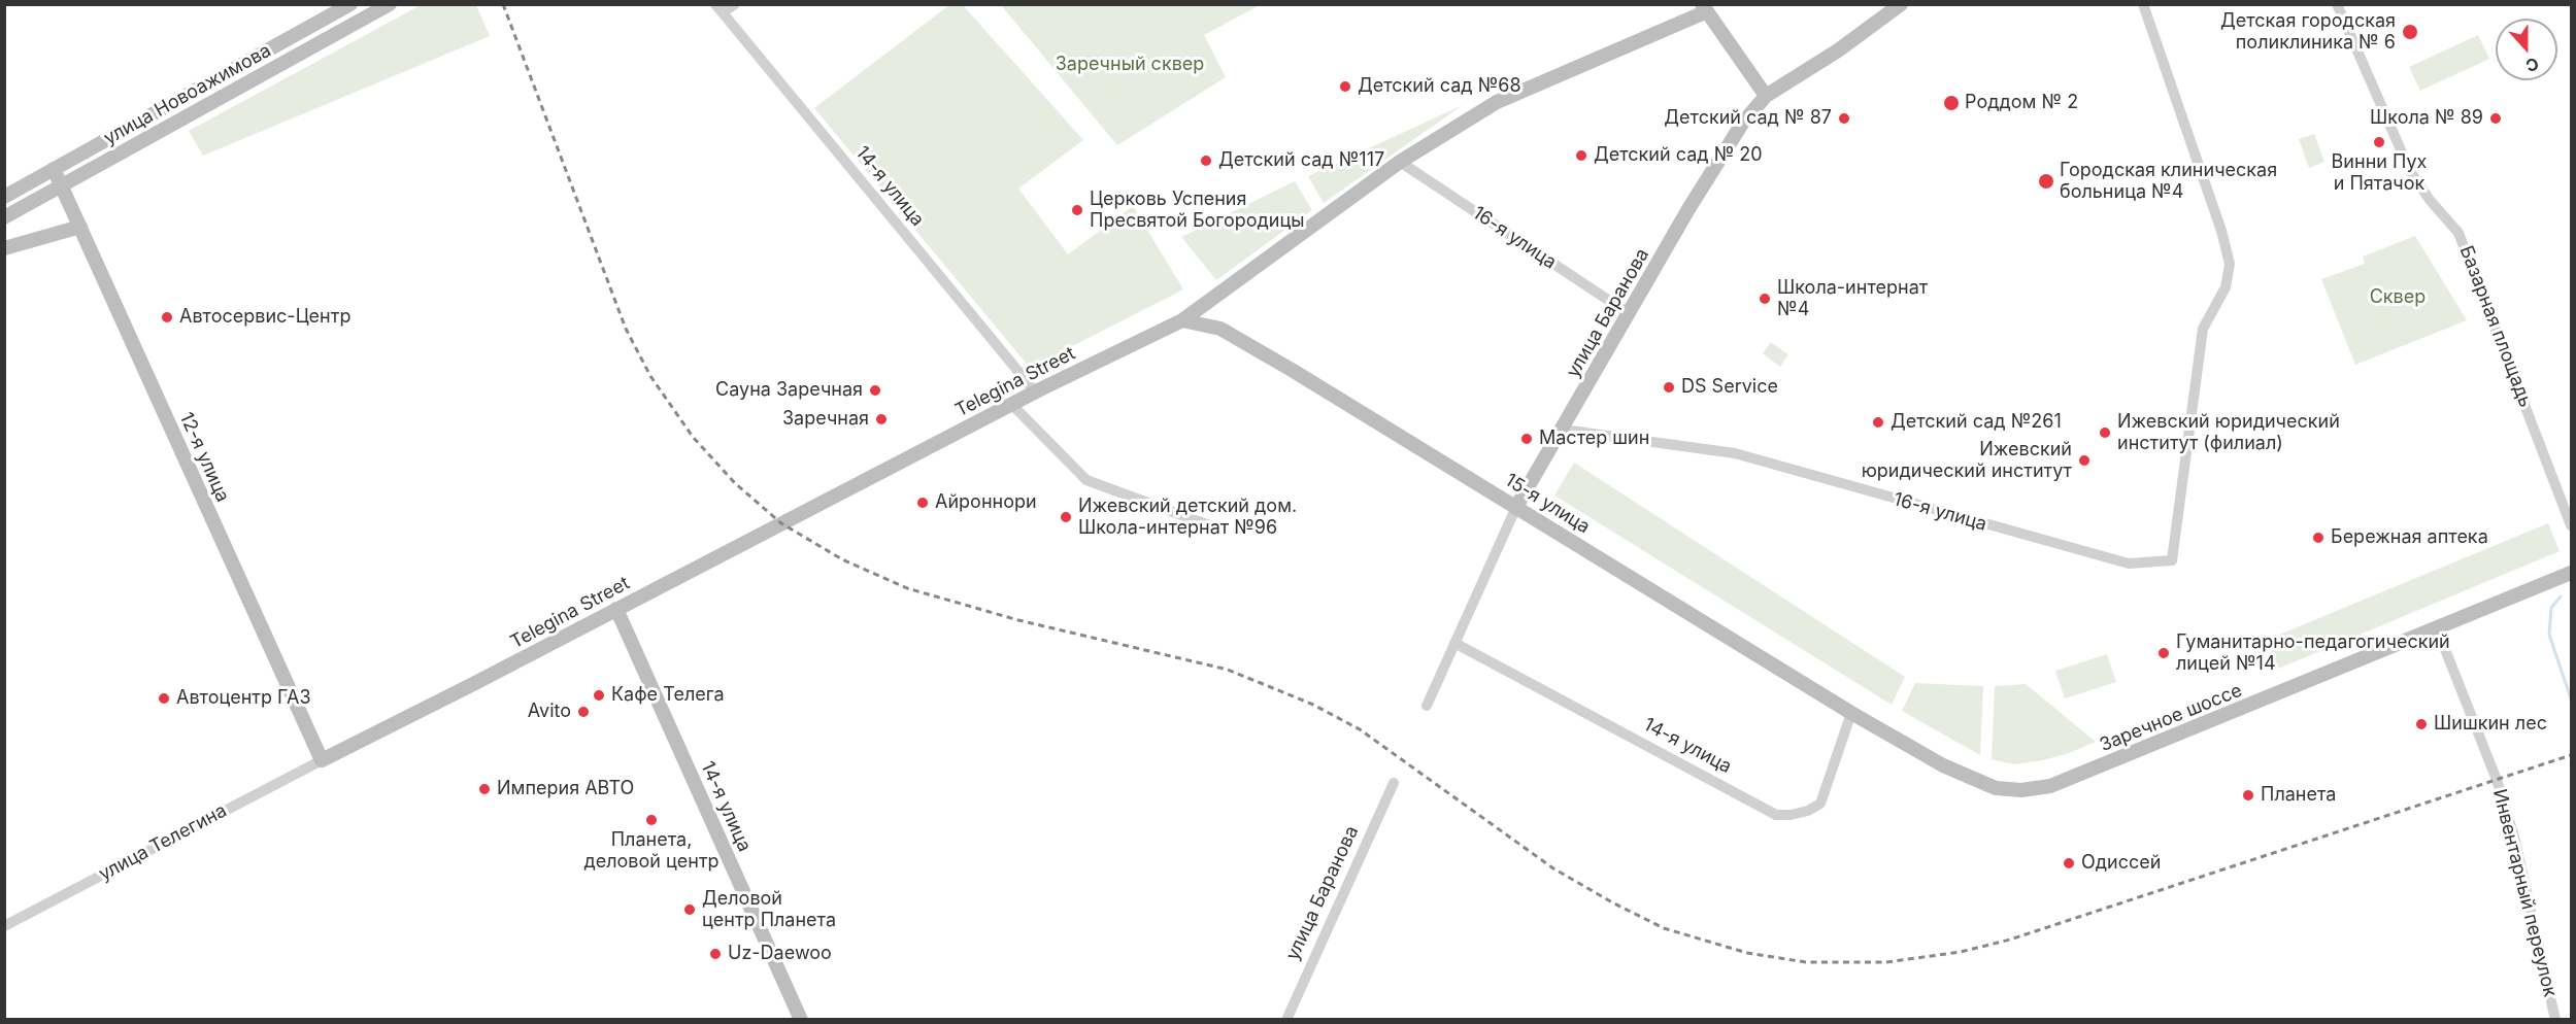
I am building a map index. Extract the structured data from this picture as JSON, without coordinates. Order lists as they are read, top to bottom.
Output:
{
  "streets": {
    "main road": [
      "улица Новоажимова",
      "14-я улица",
      "улица Баранова",
      "Telegina Street",
      "12-я улица",
      "15-я улица",
      "Заречное шоссе"
    ],
    "street": [
      "16-я улица",
      "Базарная площадь",
      "улица Телегина",
      "Инвентарный переулок"
    ]
  },
  "crossings": [
    ["улица Новоажимова", "12-я улица"],
    ["14-я улица", "улица Баранова"],
    ["14-я улица", "Telegina Street"],
    ["14-я улица", "15-я улица"],
    ["16-я улица", "улица Баранова"],
    ["16-я улица", "Telegina Street"],
    ["улица Баранова", "15-я улица"],
    ["Telegina Street", "12-я улица"],
    ["Telegina Street", "15-я улица"],
    ["Telegina Street", "улица Телегина"],
    ["12-я улица", "улица Телегина"],
    ["15-я улица", "Заречное шоссе"],
    ["Заречное шоссе", "Инвентарный переулок"]
  ],
  "parks": ["Заречный сквер", "Сквер"],
  "places": [
    "Детская городская поликлиника № 6",
    "Детский сад №68",
    "Роддом № 2",
    "Детский сад № 87",
    "Школа № 89",
    "Винни Пух и Пятачок",
    "Детский сад № 20",
    "Детский сад №117",
    "Городская клиническая больница №4",
    "Церковь Успения Пресвятой Богородицы",
    "Школа-интернат №4",
    "Автосервис-Центр",
    "DS Service",
    "Сауна Заречная",
    "Заречная",
    "Детский сад №261",
    "Ижевский юридический институт (филиал)",
    "Мастер шин",
    "Ижевский юридический институт",
    "Айроннори",
    "Ижевский детский дом. Школа-интернат №96",
    "Бережная аптека",
    "Гуманитарно-педагогический лицей №14",
    "Кафе Телега",
    "Автоцентр ГАЗ",
    "Avito",
    "Шишкин лес",
    "Империя АВТО",
    "Планета",
    "Планета, деловой центр",
    "Одиссей",
    "Деловой центр Планета",
    "Uz-Daewoo"
  ],
  "north": "bottom"
}
